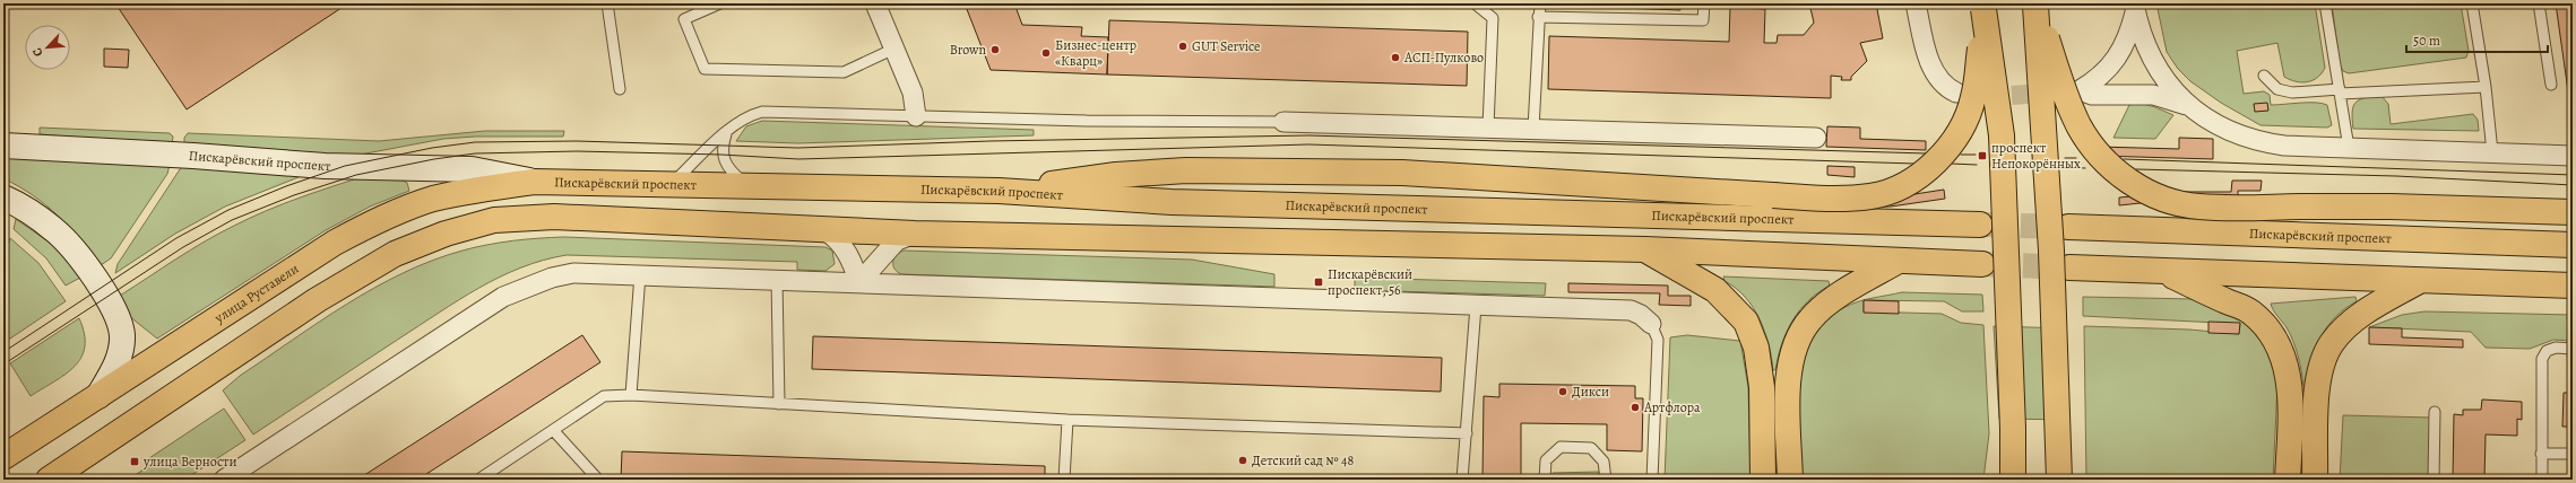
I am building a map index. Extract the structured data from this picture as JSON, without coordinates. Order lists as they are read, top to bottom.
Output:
{
  "streets": {
    "main road": ["Пискарёвский проспект", "улица Руставели"]
  },
  "crossings": [
    ["Пискарёвский проспект", "улица Руставели"]
  ],
  "places": {
    "other": [
      "GUT Service",
      "Brown",
      "Бизнес-центр «Кварц»",
      "АСП-Пулково",
      "Дикси",
      "Артфлора",
      "Детский сад № 48"
    ],
    "transit": ["проспект Непокорённых", "Пискарёвский проспект, 56", "улица Верности"]
  },
  "scale_bar": "50 m",
  "north": "bottom left"
}
